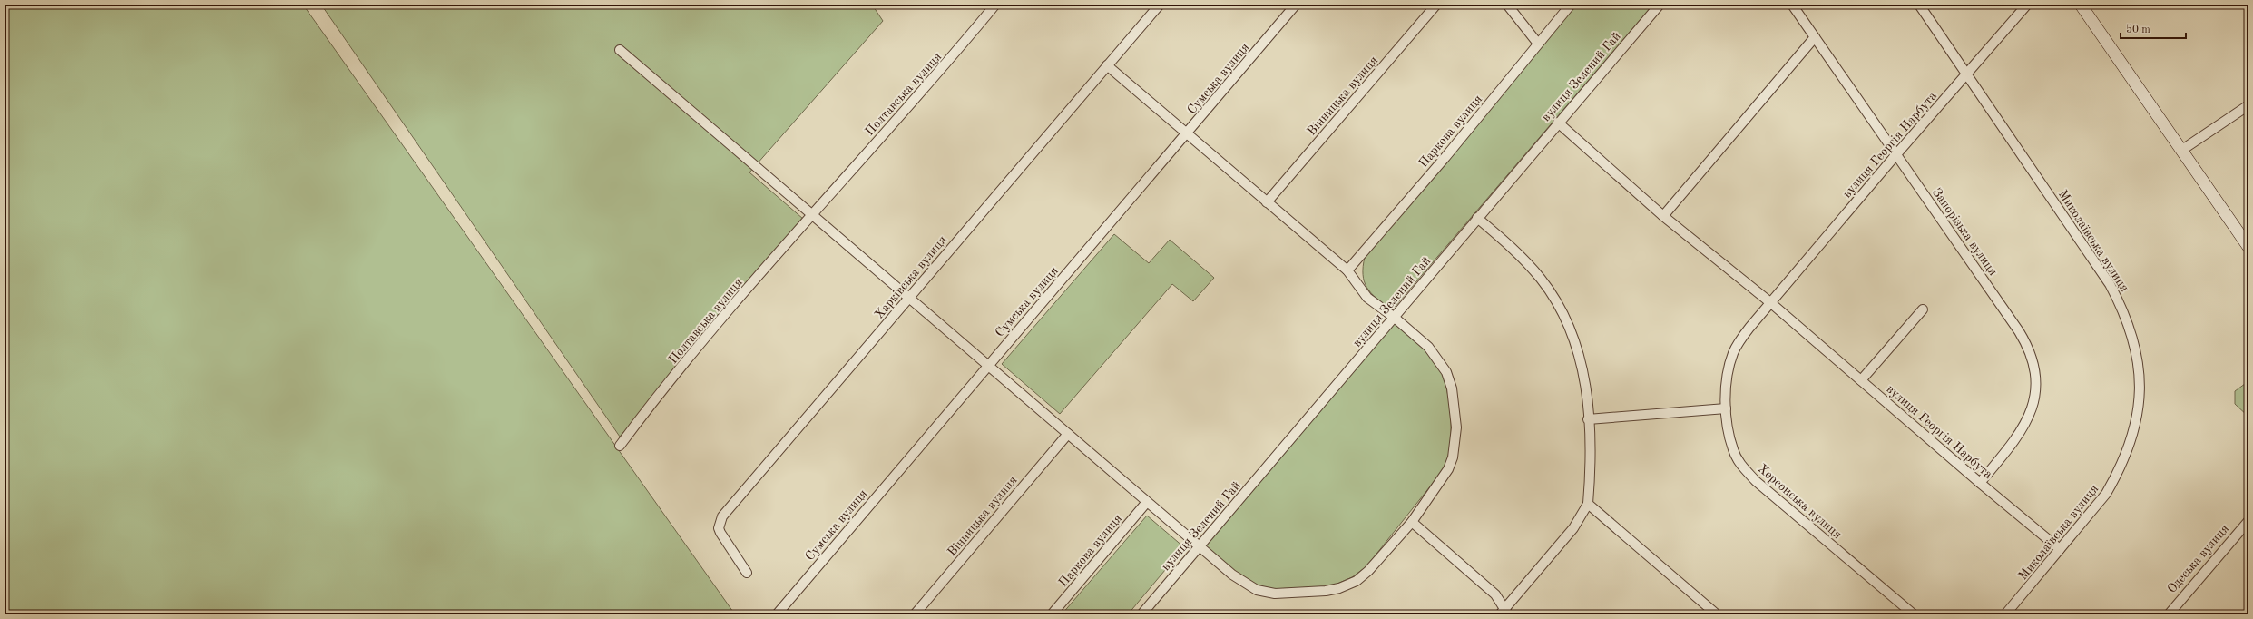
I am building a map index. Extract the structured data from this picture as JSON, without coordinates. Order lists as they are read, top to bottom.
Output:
{
  "streets": {
    "street": [
      "вулиця Зелений Гай",
      "Сумська вулиця",
      "Полтавська вулиця",
      "Вінницька вулиця",
      "Паркова вулиця",
      "вулиця Георгія Нарбута",
      "Запорізька вулиця",
      "Миколаївська вулиця",
      "Харківська вулиця",
      "Херсонська вулиця",
      "Одеська вулиця"
    ]
  },
  "crossings": [
    ["вулиця Зелений Гай", "вулиця Георгія Нарбута"],
    ["вулиця Георгія Нарбута", "Запорізька вулиця"],
    ["вулиця Георгія Нарбута", "Миколаївська вулиця"],
    ["вулиця Георгія Нарбута", "Херсонська вулиця"]
  ],
  "scale_bar": "50 m"
}
